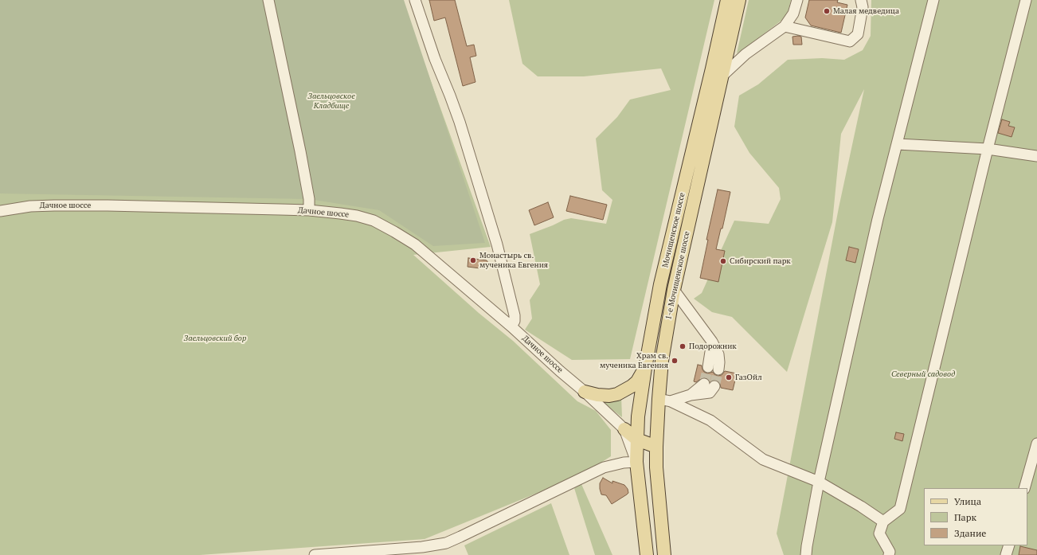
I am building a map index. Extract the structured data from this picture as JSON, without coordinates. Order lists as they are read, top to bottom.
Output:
{
  "streets": {
    "main road": ["Мочищенское шоссе", "1-е Мочищенское шоссе"],
    "street": ["Дачное шоссе"]
  },
  "parks": ["Заельцовское Кладбище", "Заельцовский бор", "Северный садовод"],
  "places": [
    "Малая медведица",
    "Монастырь св. мученика Евгения",
    "Сибирский парк",
    "Подорожник",
    "Храм св. мученика Евгения",
    "ГазОйл"
  ],
  "legend": ["Улица", "Парк", "Здание"]
}
